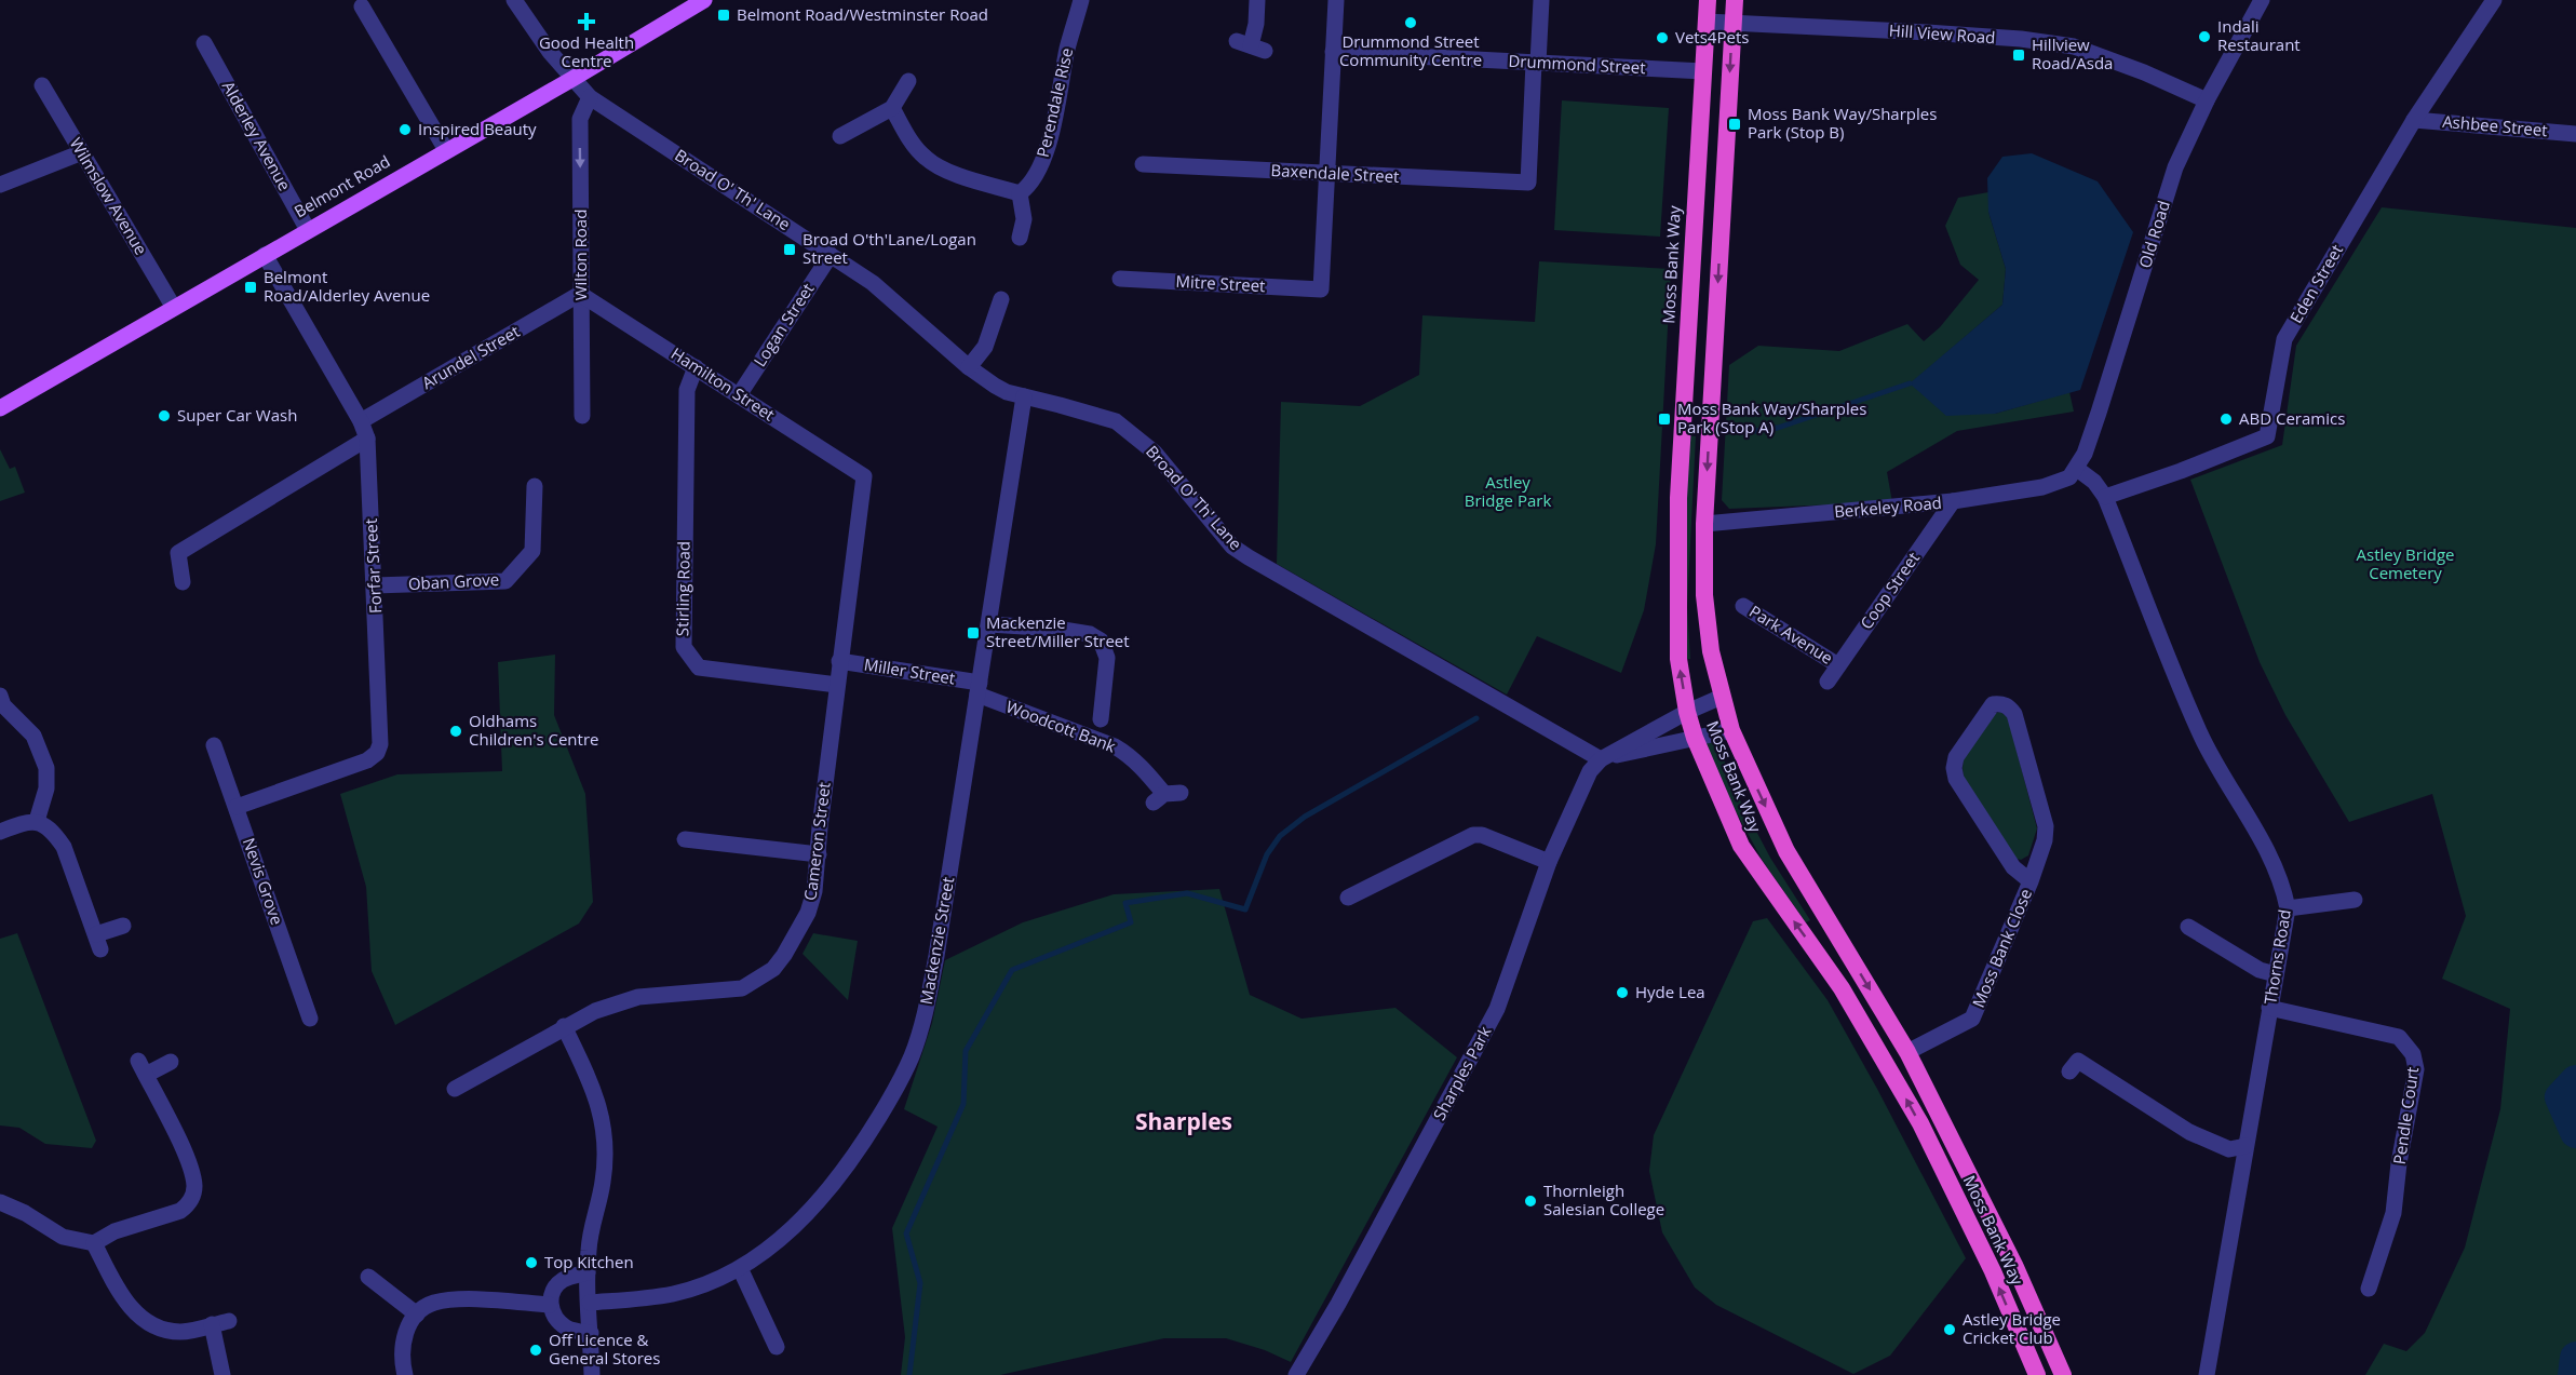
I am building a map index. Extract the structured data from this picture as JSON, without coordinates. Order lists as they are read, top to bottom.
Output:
{
  "streets": {
    "highway": ["Moss Bank Way"],
    "main road": ["Belmont Road"],
    "street": [
      "Hill View Road",
      "Drummond Street",
      "Perendale Rise",
      "Ashbee Street",
      "Alderley Avenue",
      "Baxendale Street",
      "Broad O' Th' Lane",
      "Wilmslow Avenue",
      "Old Road",
      "Wilton Road",
      "Mitre Street",
      "Eden Street",
      "Logan Street",
      "Arundel Street",
      "Hamilton Street",
      "Berkeley Road",
      "Forfar Street",
      "Oban Grove",
      "Stirling Road",
      "Coop Street",
      "Park Avenue",
      "Miller Street",
      "Woodcott Bank",
      "Cameron Street",
      "Nevis Grove",
      "Mackenzie Street",
      "Moss Bank Close",
      "Thorns Road",
      "Sharples Park",
      "Pendle Court"
    ]
  },
  "crossings": [
    ["Hill View Road", "Old Road"],
    ["Hill View Road", "Moss Bank Way"],
    ["Drummond Street", "Baxendale Street"],
    ["Drummond Street", "Moss Bank Way"],
    ["Ashbee Street", "Eden Street"],
    ["Alderley Avenue", "Belmont Road"],
    ["Baxendale Street", "Mitre Street"],
    ["Belmont Road", "Broad O' Th' Lane"],
    ["Belmont Road", "Wilmslow Avenue"],
    ["Belmont Road", "Forfar Street"],
    ["Broad O' Th' Lane", "Wilton Road"],
    ["Broad O' Th' Lane", "Logan Street"],
    ["Broad O' Th' Lane", "Mackenzie Street"],
    ["Broad O' Th' Lane", "Sharples Park"],
    ["Old Road", "Berkeley Road"],
    ["Old Road", "Thorns Road"],
    ["Wilton Road", "Arundel Street"],
    ["Wilton Road", "Hamilton Street"],
    ["Moss Bank Way", "Berkeley Road"],
    ["Moss Bank Way", "Moss Bank Close"],
    ["Eden Street", "Thorns Road"],
    ["Logan Street", "Hamilton Street"],
    ["Arundel Street", "Hamilton Street"],
    ["Arundel Street", "Forfar Street"],
    ["Hamilton Street", "Stirling Road"],
    ["Hamilton Street", "Cameron Street"],
    ["Berkeley Road", "Coop Street"],
    ["Berkeley Road", "Thorns Road"],
    ["Forfar Street", "Oban Grove"],
    ["Forfar Street", "Nevis Grove"],
    ["Stirling Road", "Cameron Street"],
    ["Coop Street", "Park Avenue"],
    ["Miller Street", "Woodcott Bank"],
    ["Miller Street", "Cameron Street"],
    ["Miller Street", "Mackenzie Street"],
    ["Woodcott Bank", "Mackenzie Street"],
    ["Thorns Road", "Pendle Court"]
  ],
  "one_way": ["Wilton Road"],
  "districts": ["Sharples"],
  "parks": ["Astley Bridge Park", "Astley Bridge Cemetery"],
  "places": {
    "transit": [
      "Belmont Road/Westminster Road",
      "Hillview Road/Asda",
      "Moss Bank Way/Sharples Park (Stop B)",
      "Broad O'th'Lane/Logan Street",
      "Belmont Road/Alderley Avenue",
      "Moss Bank Way/Sharples Park (Stop A)",
      "Mackenzie Street/Miller Street"
    ],
    "health": ["Good Health Centre"],
    "other": [
      "Drummond Street Community Centre",
      "Indali Restaurant",
      "Vets4Pets",
      "Inspired Beauty",
      "Super Car Wash",
      "ABD Ceramics",
      "Oldhams Children's Centre",
      "Hyde Lea",
      "Thornleigh Salesian College",
      "Top Kitchen",
      "Astley Bridge Cricket Club",
      "Off Licence & General Stores"
    ]
  }
}
